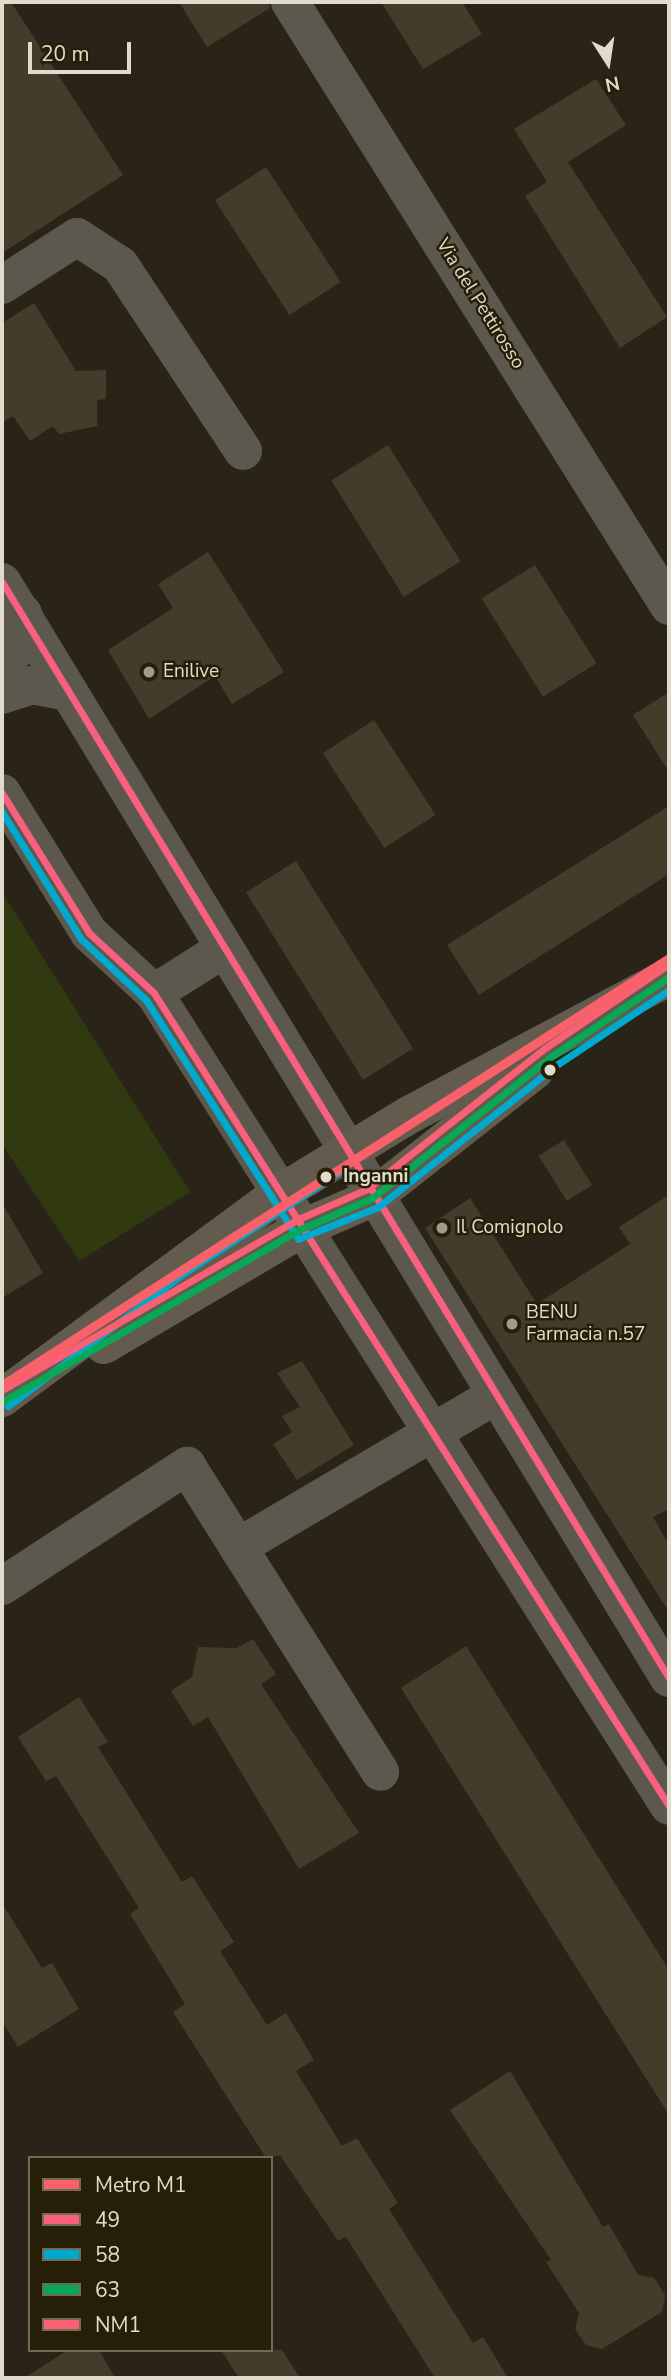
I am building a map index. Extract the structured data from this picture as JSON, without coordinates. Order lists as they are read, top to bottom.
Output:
{
  "streets": {
    "street": ["Via del Pettirosso"]
  },
  "places": [
    "Enilive",
    "Inganni",
    "Il Comignolo",
    "BENU Farmacia n.57"
  ],
  "lines": [
    "transit line 49",
    "transit line 58",
    "metro line M1",
    "transit line NM1",
    "transit line 63"
  ],
  "legend": [
    "Metro M1",
    "49",
    "58",
    "63",
    "NM1"
  ],
  "scale_bar": "20 m",
  "north": "bottom"
}
